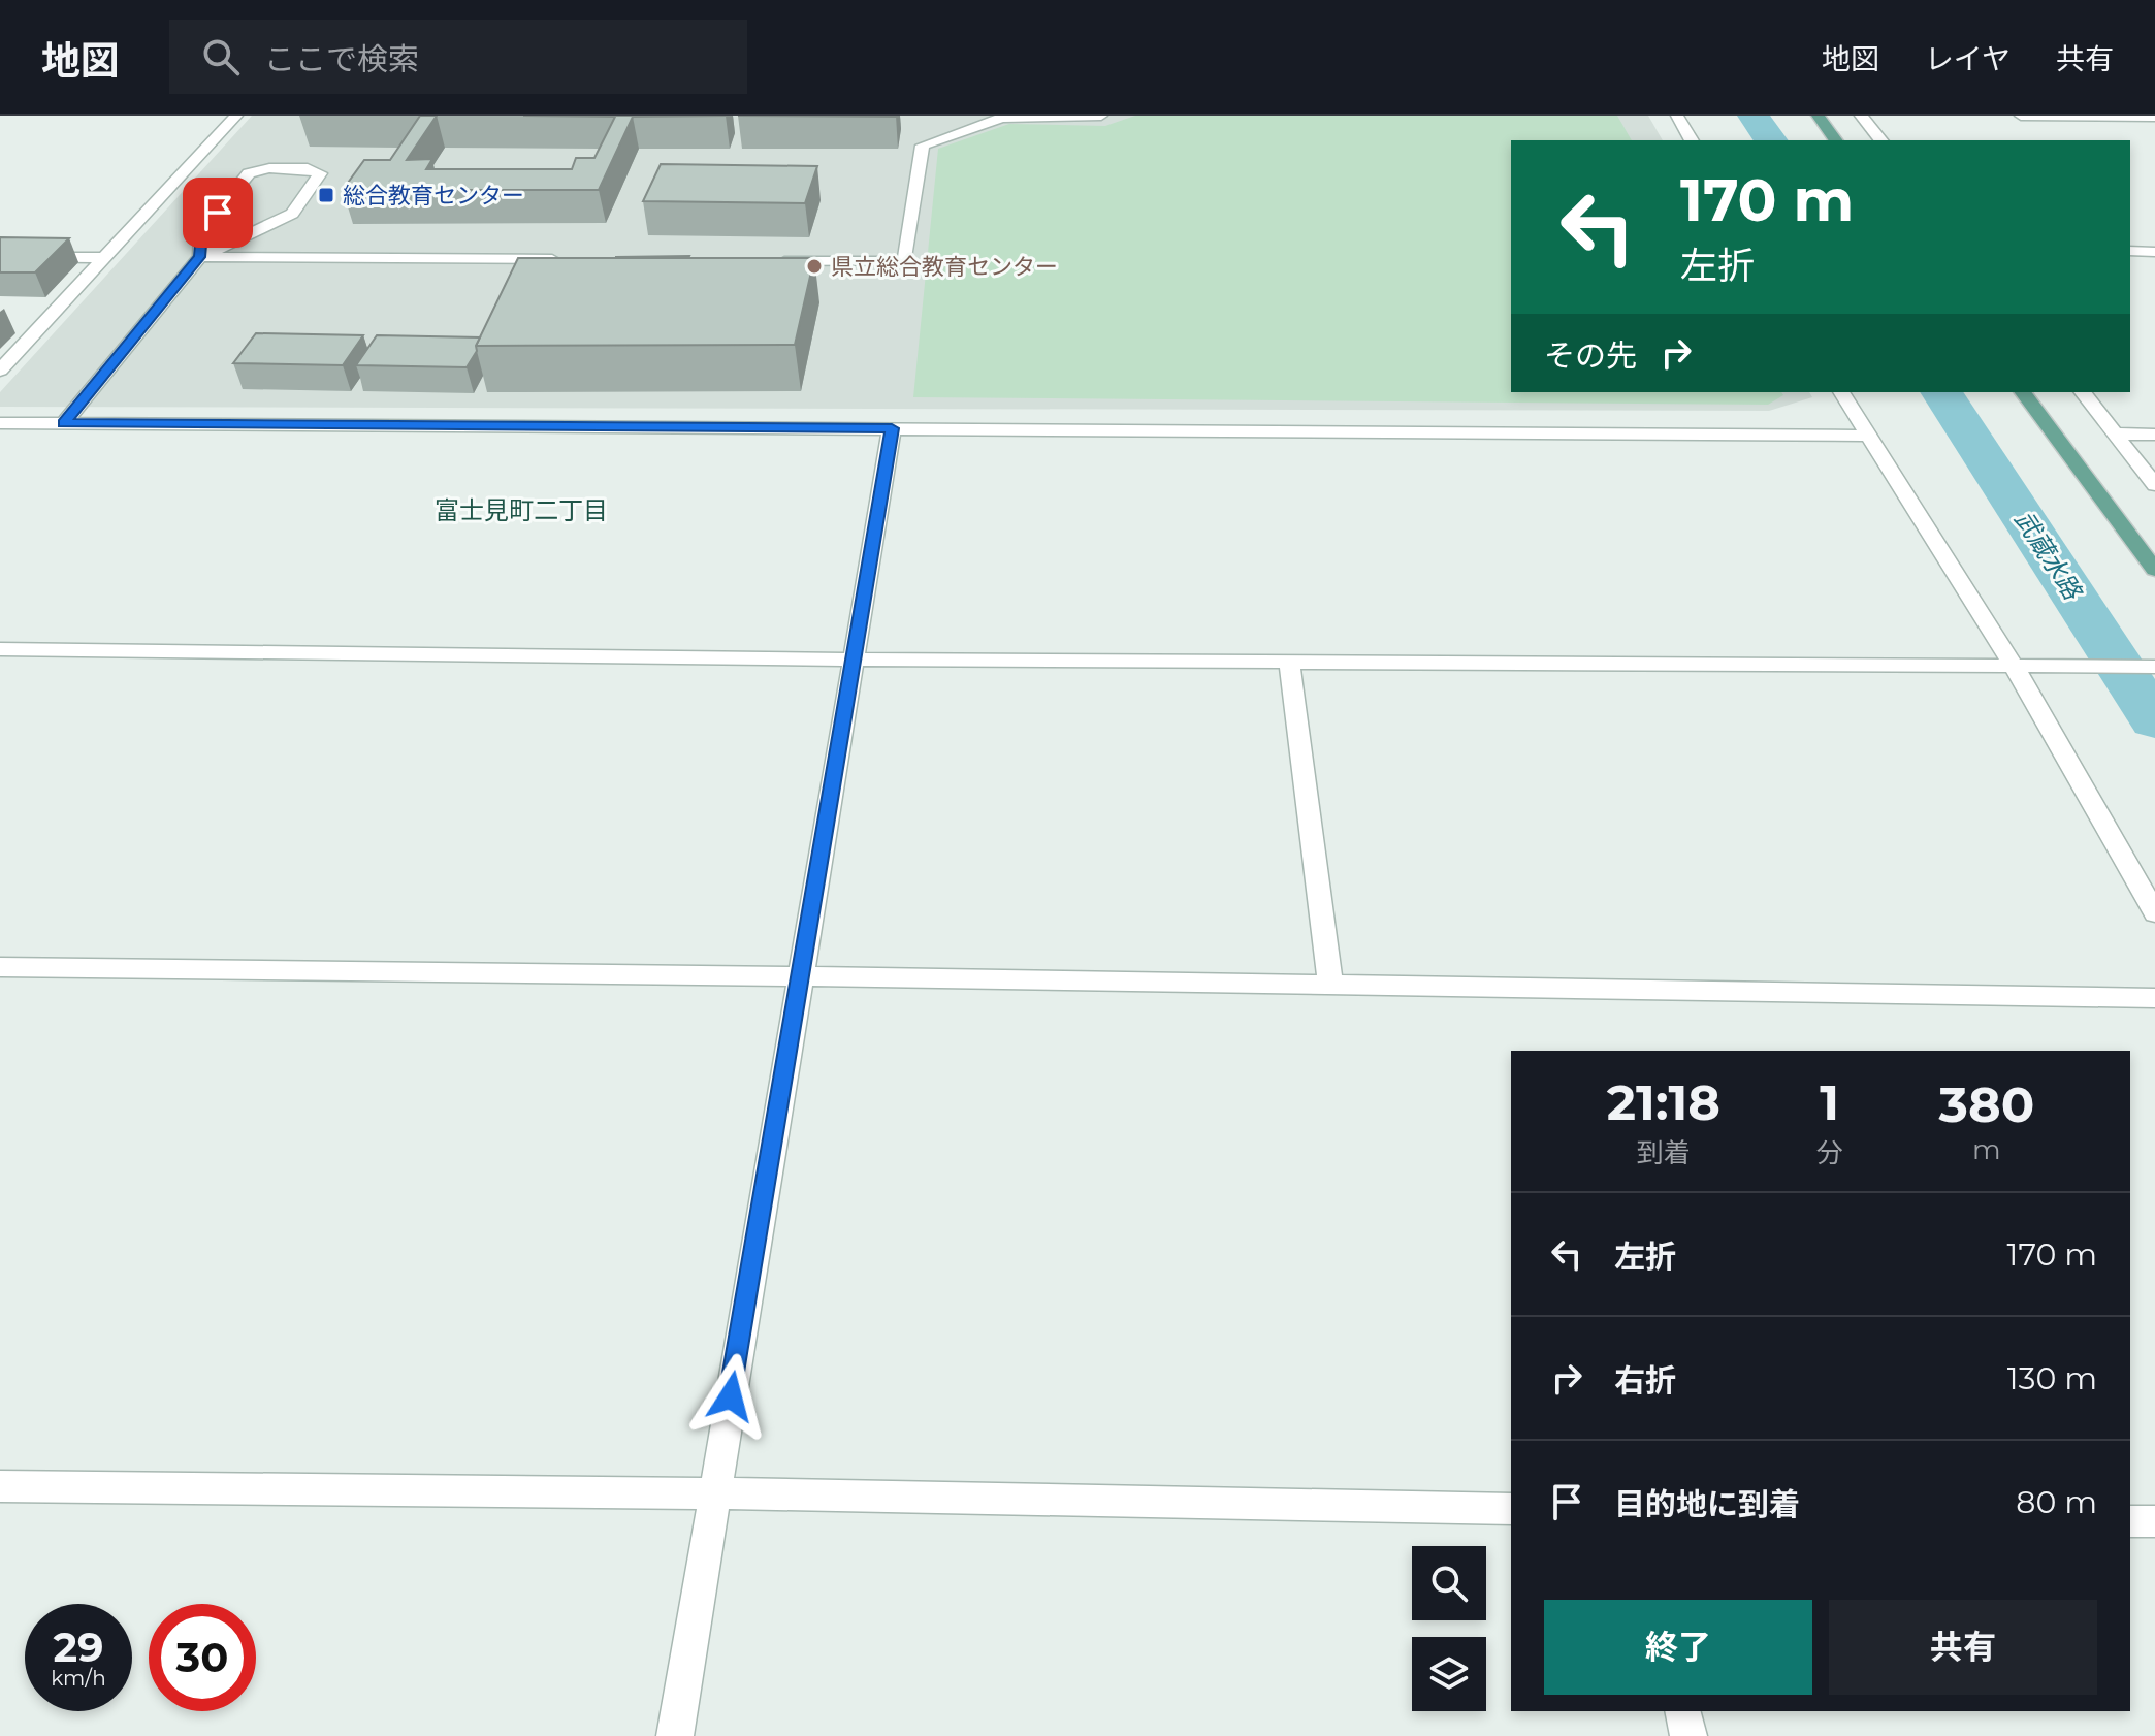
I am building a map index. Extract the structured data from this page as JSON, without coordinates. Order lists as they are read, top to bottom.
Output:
{
  "districts": ["富士見町二丁目"],
  "water": ["武蔵水路"],
  "places": {
    "transit": ["総合教育センター"],
    "other": ["県立総合教育センター"]
  },
  "page": {
    "header": "地図",
    "search": "ここで検索",
    "nav": ["地図", "レイヤ", "共有"],
    "turn": ["170 m", "左折"],
    "then": "その先",
    "eta": [
      "21:18",
      "到着",
      "1",
      "分",
      "380",
      "m"
    ],
    "list": [
      {
        "name": "左折",
        "value": "170 m"
      },
      {
        "name": "右折",
        "value": "130 m"
      },
      {
        "name": "目的地に到着",
        "value": "80 m"
      }
    ],
    "buttons": ["終了", "共有"],
    "speed": "29 km/h",
    "limit": "30"
  }
}
